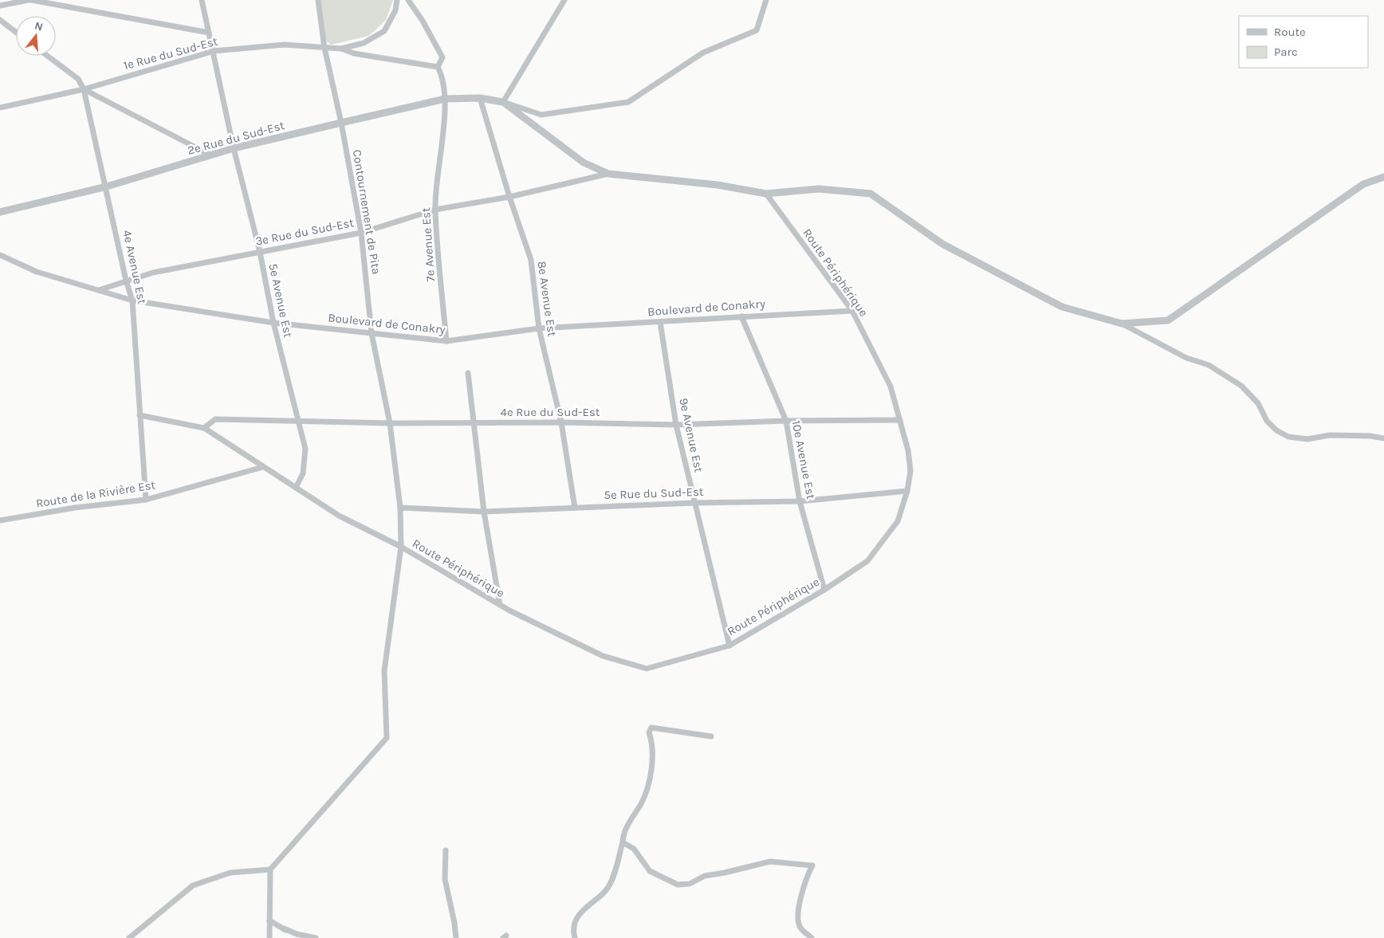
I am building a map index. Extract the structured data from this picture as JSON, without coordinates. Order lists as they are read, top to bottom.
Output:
{
  "streets": {
    "street": [
      "1e Rue du Sud-Est",
      "2e Rue du Sud-Est",
      "Contournement de Pita",
      "3e Rue du Sud-Est",
      "7e Avenue Est",
      "4e Avenue Est",
      "Route Périphérique",
      "8e Avenue Est",
      "5e Avenue Est",
      "Boulevard de Conakry",
      "4e Rue du Sud-Est",
      "9e Avenue Est",
      "10e Avenue Est",
      "5e Rue du Sud-Est",
      "Route de la Rivière Est"
    ]
  },
  "crossings": [
    ["1e Rue du Sud-Est", "Contournement de Pita"],
    ["1e Rue du Sud-Est", "4e Avenue Est"],
    ["1e Rue du Sud-Est", "5e Avenue Est"],
    ["2e Rue du Sud-Est", "Contournement de Pita"],
    ["2e Rue du Sud-Est", "7e Avenue Est"],
    ["2e Rue du Sud-Est", "4e Avenue Est"],
    ["2e Rue du Sud-Est", "8e Avenue Est"],
    ["2e Rue du Sud-Est", "5e Avenue Est"],
    ["Contournement de Pita", "3e Rue du Sud-Est"],
    ["Contournement de Pita", "Route Périphérique"],
    ["Contournement de Pita", "Boulevard de Conakry"],
    ["Contournement de Pita", "4e Rue du Sud-Est"],
    ["Contournement de Pita", "5e Rue du Sud-Est"],
    ["3e Rue du Sud-Est", "7e Avenue Est"],
    ["3e Rue du Sud-Est", "4e Avenue Est"],
    ["3e Rue du Sud-Est", "8e Avenue Est"],
    ["3e Rue du Sud-Est", "5e Avenue Est"],
    ["3e Rue du Sud-Est", "Boulevard de Conakry"],
    ["7e Avenue Est", "Boulevard de Conakry"],
    ["4e Avenue Est", "Route Périphérique"],
    ["4e Avenue Est", "Boulevard de Conakry"],
    ["4e Avenue Est", "Route de la Rivière Est"],
    ["Route Périphérique", "5e Avenue Est"],
    ["Route Périphérique", "Boulevard de Conakry"],
    ["Route Périphérique", "4e Rue du Sud-Est"],
    ["Route Périphérique", "9e Avenue Est"],
    ["Route Périphérique", "10e Avenue Est"],
    ["Route Périphérique", "5e Rue du Sud-Est"],
    ["Route Périphérique", "Route de la Rivière Est"],
    ["8e Avenue Est", "Boulevard de Conakry"],
    ["8e Avenue Est", "4e Rue du Sud-Est"],
    ["8e Avenue Est", "5e Rue du Sud-Est"],
    ["5e Avenue Est", "Boulevard de Conakry"],
    ["5e Avenue Est", "4e Rue du Sud-Est"],
    ["Boulevard de Conakry", "9e Avenue Est"],
    ["Boulevard de Conakry", "10e Avenue Est"],
    ["4e Rue du Sud-Est", "9e Avenue Est"],
    ["4e Rue du Sud-Est", "10e Avenue Est"],
    ["9e Avenue Est", "5e Rue du Sud-Est"],
    ["10e Avenue Est", "5e Rue du Sud-Est"]
  ],
  "legend": ["Route", "Parc"],
  "north": "top"
}
